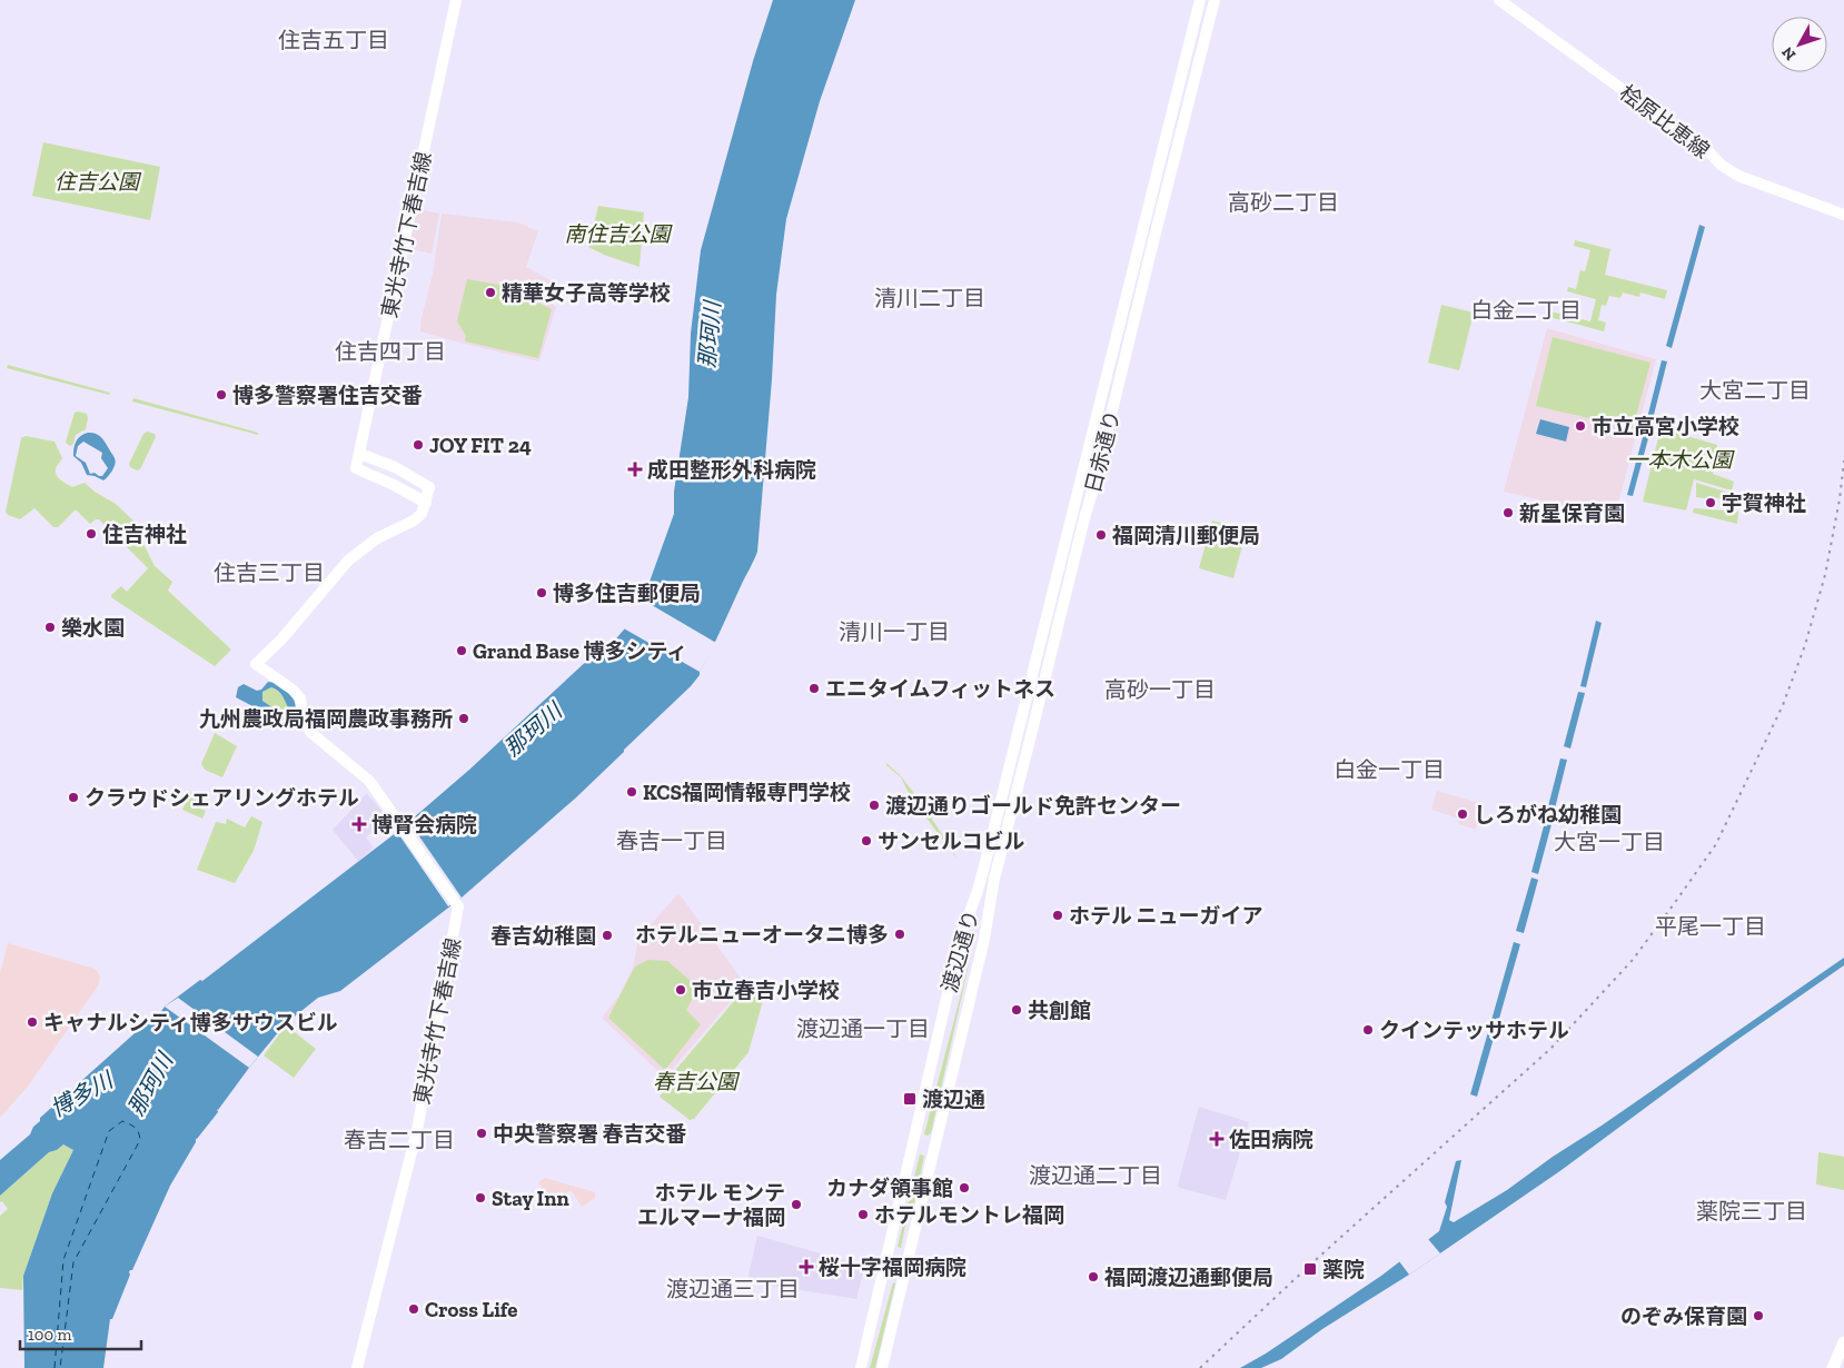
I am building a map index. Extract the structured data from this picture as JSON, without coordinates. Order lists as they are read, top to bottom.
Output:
{
  "streets": {
    "main road": [
      "桧原比恵線",
      "東光寺竹下春吉線",
      "日赤通り",
      "渡辺通り"
    ]
  },
  "crossings": [
    ["日赤通り", "渡辺通り"]
  ],
  "districts": [
    "住吉五丁目",
    "高砂二丁目",
    "清川二丁目",
    "白金二丁目",
    "住吉四丁目",
    "大宮二丁目",
    "住吉三丁目",
    "清川一丁目",
    "高砂一丁目",
    "白金一丁目",
    "春吉一丁目",
    "大宮一丁目",
    "平尾一丁目",
    "渡辺通一丁目",
    "春吉二丁目",
    "渡辺通二丁目",
    "薬院三丁目",
    "渡辺通三丁目"
  ],
  "water": ["那珂川", "博多川"],
  "parks": [
    "住吉公園",
    "南住吉公園",
    "一本木公園",
    "春吉公園"
  ],
  "places": {
    "other": [
      "精華女子高等学校",
      "博多警察署住吉交番",
      "市立高宮小学校",
      "JOY FIT 24",
      "宇賀神社",
      "新星保育園",
      "住吉神社",
      "福岡清川郵便局",
      "博多住吉郵便局",
      "樂水園",
      "Grand Base 博多シティ",
      "エニタイムフィットネス",
      "九州農政局福岡農政事務所",
      "KCS福岡情報専門学校",
      "クラウドシェアリングホテル",
      "渡辺通りゴールド免許センター",
      "しろがね幼稚園",
      "サンセルコビル",
      "ホテル ニューガイア",
      "ホテルニューオータニ博多",
      "春吉幼稚園",
      "市立春吉小学校",
      "共創館",
      "キャナルシティ博多サウスビル",
      "クインテッサホテル",
      "中央警察署 春吉交番",
      "カナダ領事館",
      "Stay Inn",
      "ホテル モンテ エルマーナ福岡",
      "ホテルモントレ福岡",
      "福岡渡辺通郵便局",
      "Cross Life",
      "のぞみ保育園"
    ],
    "health": [
      "成田整形外科病院",
      "博腎会病院",
      "佐田病院",
      "桜十字福岡病院"
    ],
    "transit": ["渡辺通", "薬院"]
  },
  "scale_bar": "100 m",
  "north": "bottom left"
}
